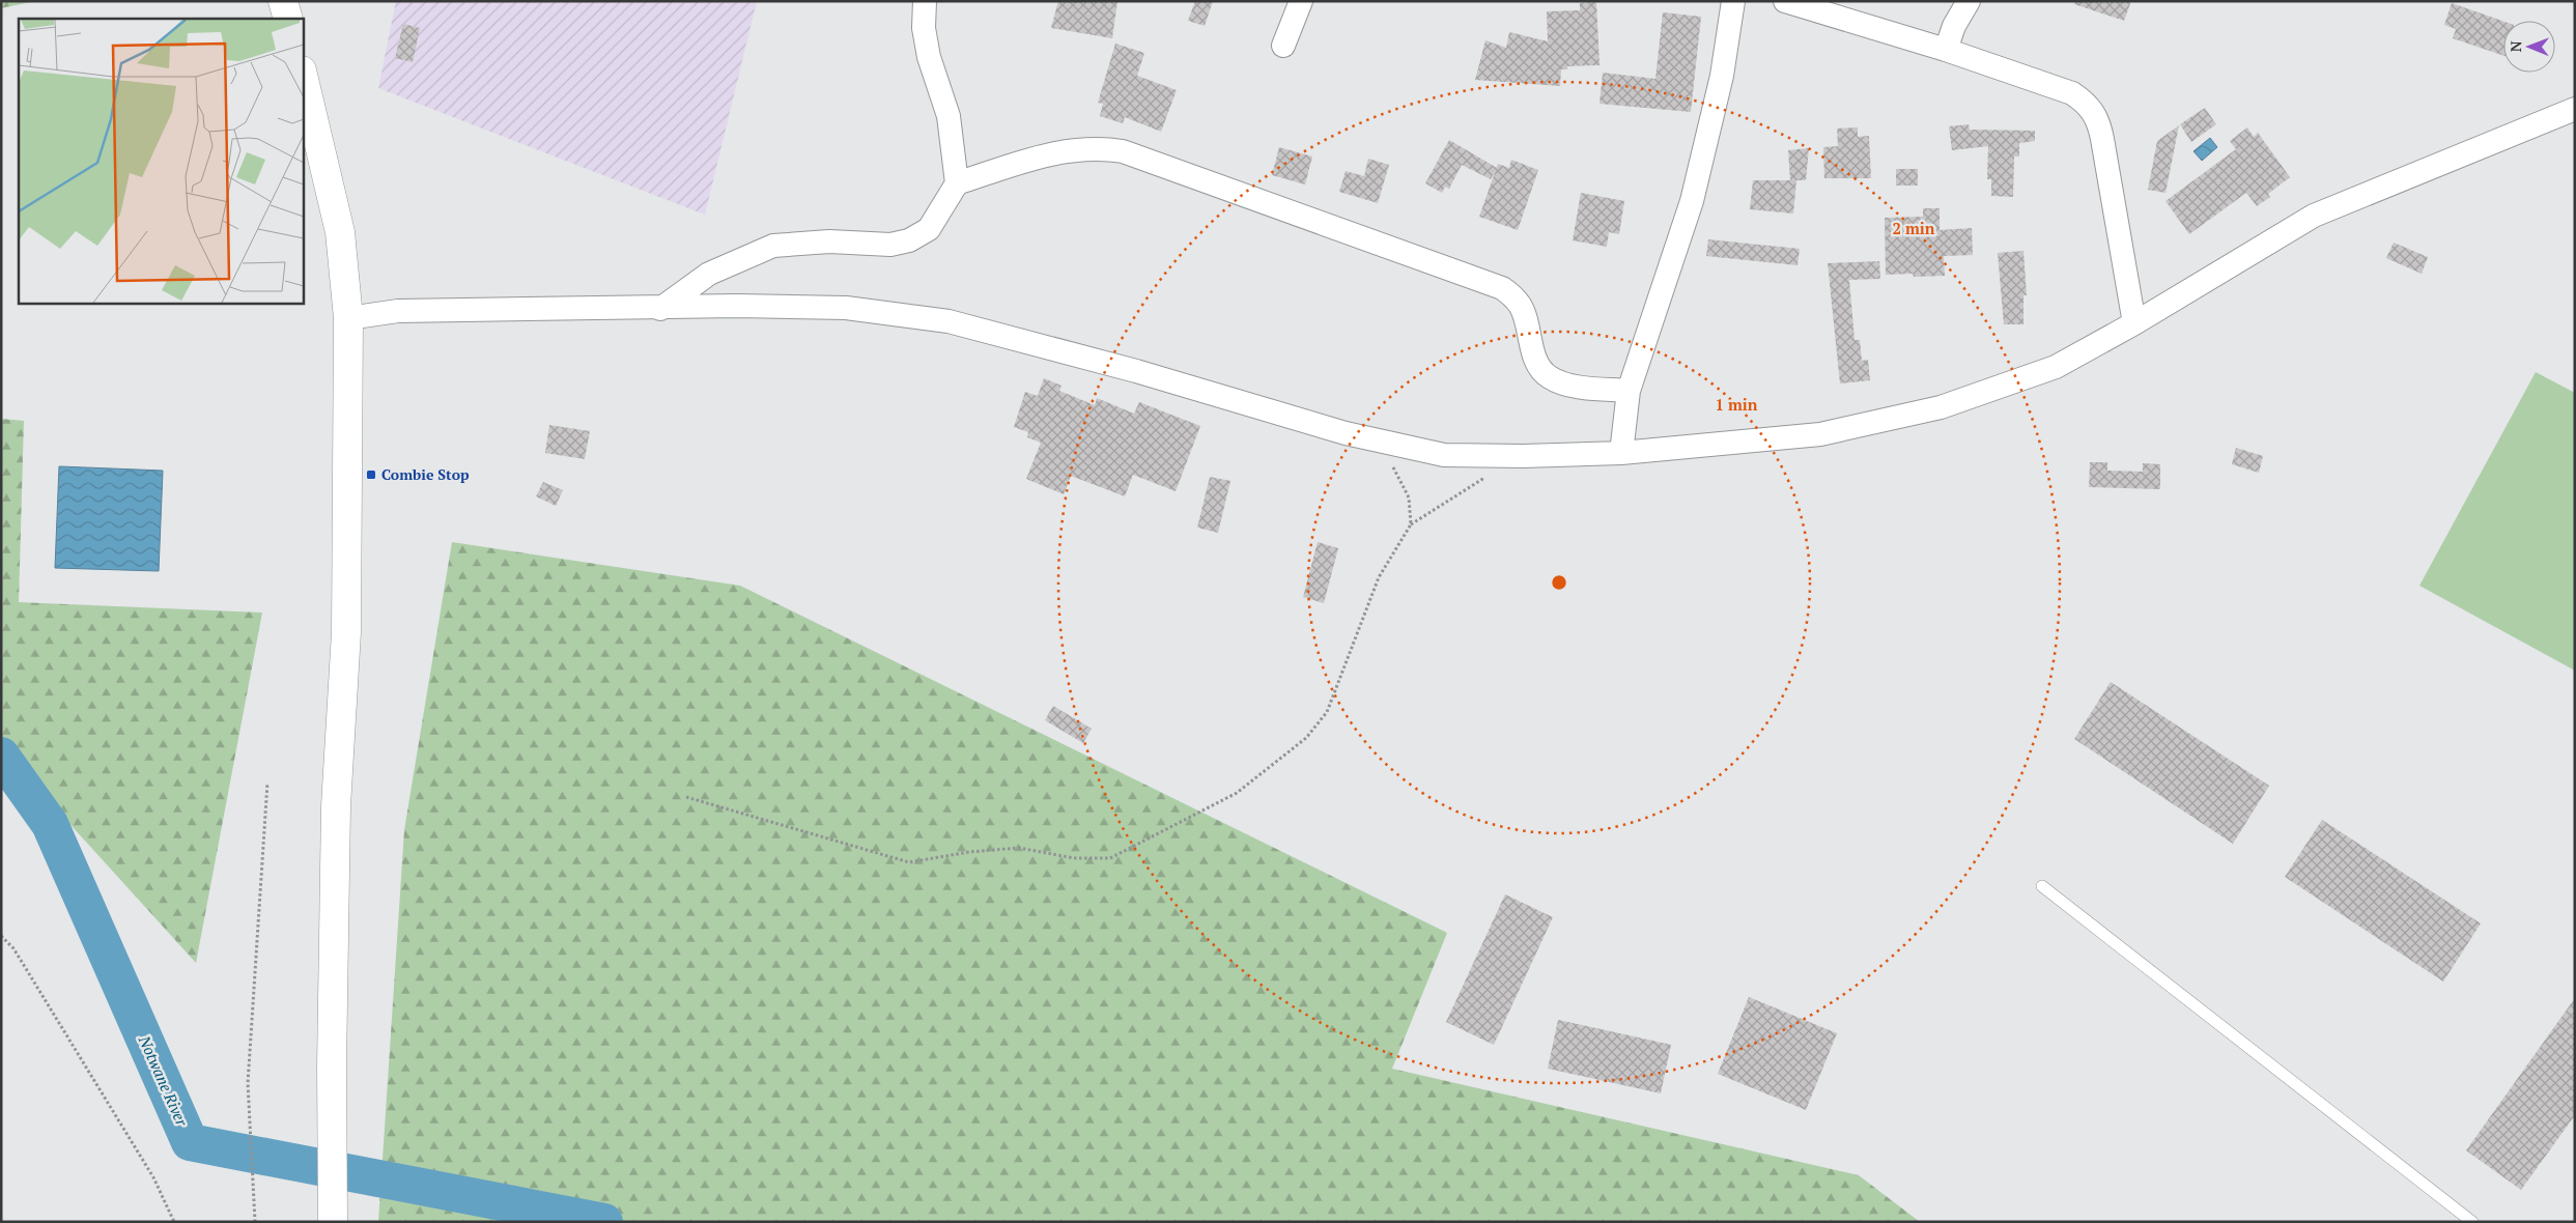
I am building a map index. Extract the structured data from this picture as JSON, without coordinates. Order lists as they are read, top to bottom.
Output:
{
  "water": ["Notwane River"],
  "places": {
    "transit": ["Combie Stop"]
  },
  "north": "left",
  "rings": ["2 min", "1 min"]
}
